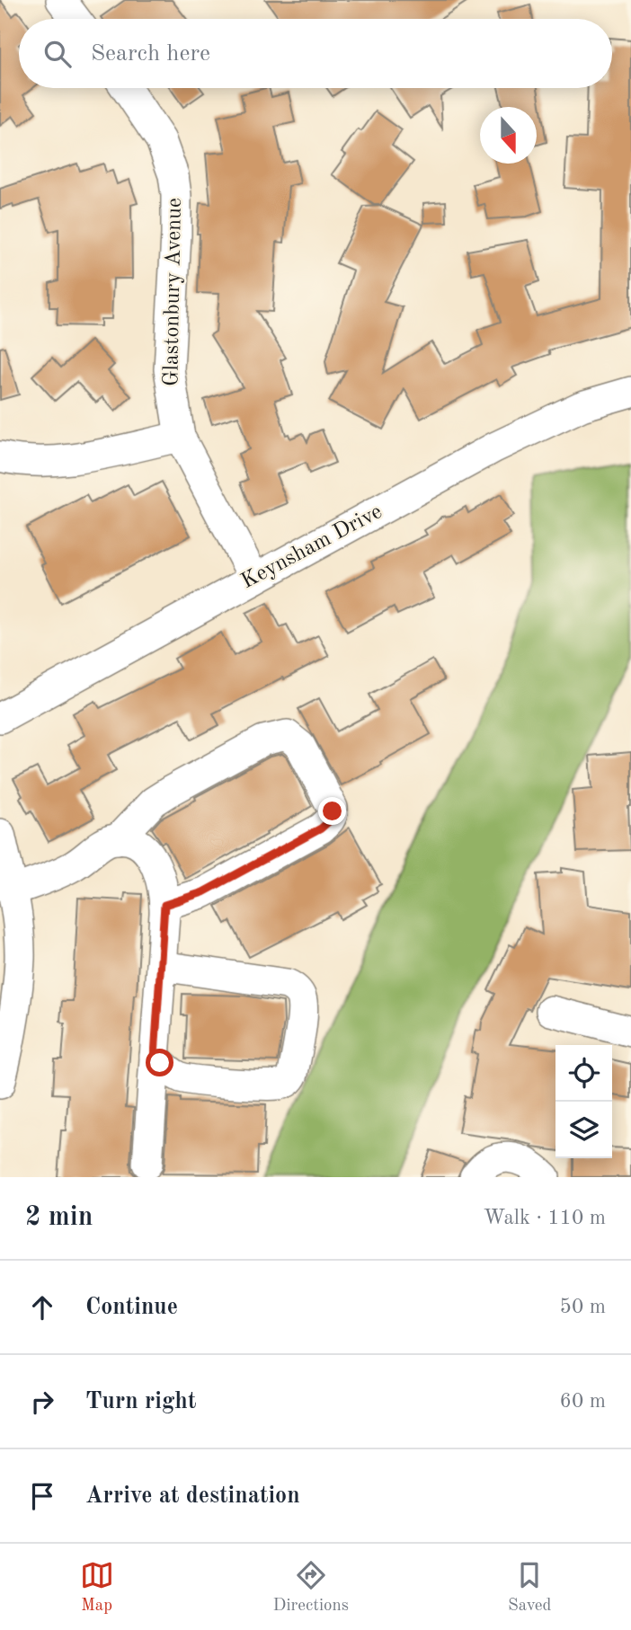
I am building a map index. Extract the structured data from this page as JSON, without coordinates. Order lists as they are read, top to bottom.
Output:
{
  "streets": {
    "street": ["Glastonbury Avenue", "Keynsham Drive"]
  },
  "crossings": [
    ["Glastonbury Avenue", "Keynsham Drive"]
  ],
  "north": "bottom",
  "page": {
    "search": "Search here",
    "heading": ["2 min", "Walk · 110 m"],
    "list": [
      ["Continue", "50 m"],
      ["Turn right", "60 m"],
      "Arrive at destination"
    ],
    "nav": ["Map", "Directions", "Saved"]
  }
}
